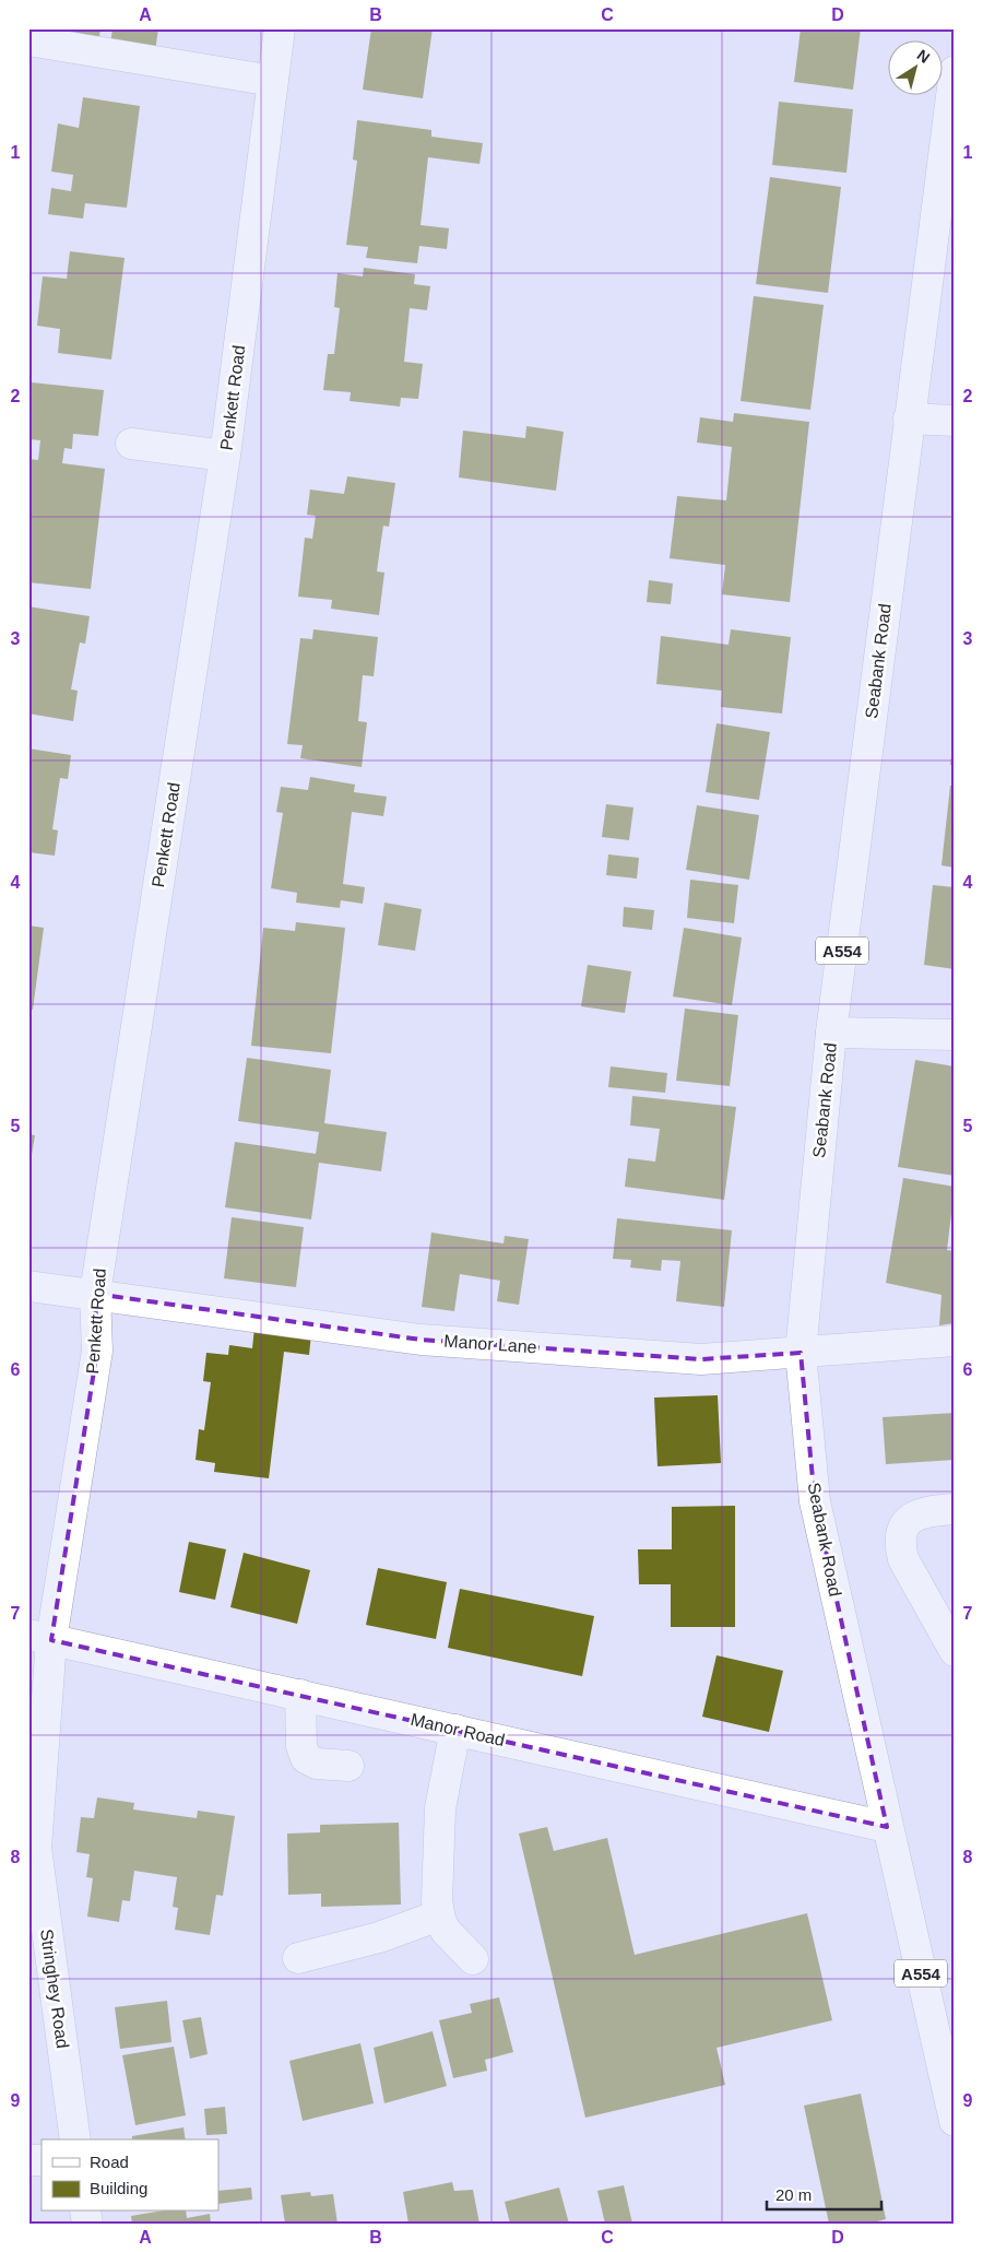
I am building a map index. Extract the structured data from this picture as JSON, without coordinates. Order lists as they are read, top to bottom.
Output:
{
  "streets": {
    "street": [
      "Penkett Road",
      "Seabank Road",
      "A554",
      "Manor Lane",
      "Manor Road",
      "Stringhey Road"
    ]
  },
  "crossings": [
    ["Penkett Road", "Manor Lane"],
    ["Penkett Road", "Manor Road"],
    ["Penkett Road", "Stringhey Road"],
    ["Seabank Road", "Manor Lane"],
    ["Seabank Road", "Manor Road"],
    ["Manor Road", "Stringhey Road"]
  ],
  "legend": ["Road", "Building"],
  "scale_bar": "20 m",
  "north": "top right",
  "grid": {
    "columns": [
      "A",
      "B",
      "C",
      "D"
    ],
    "rows": [
      "1",
      "2",
      "3",
      "4",
      "5",
      "6",
      "7",
      "8",
      "9"
    ]
  }
}
